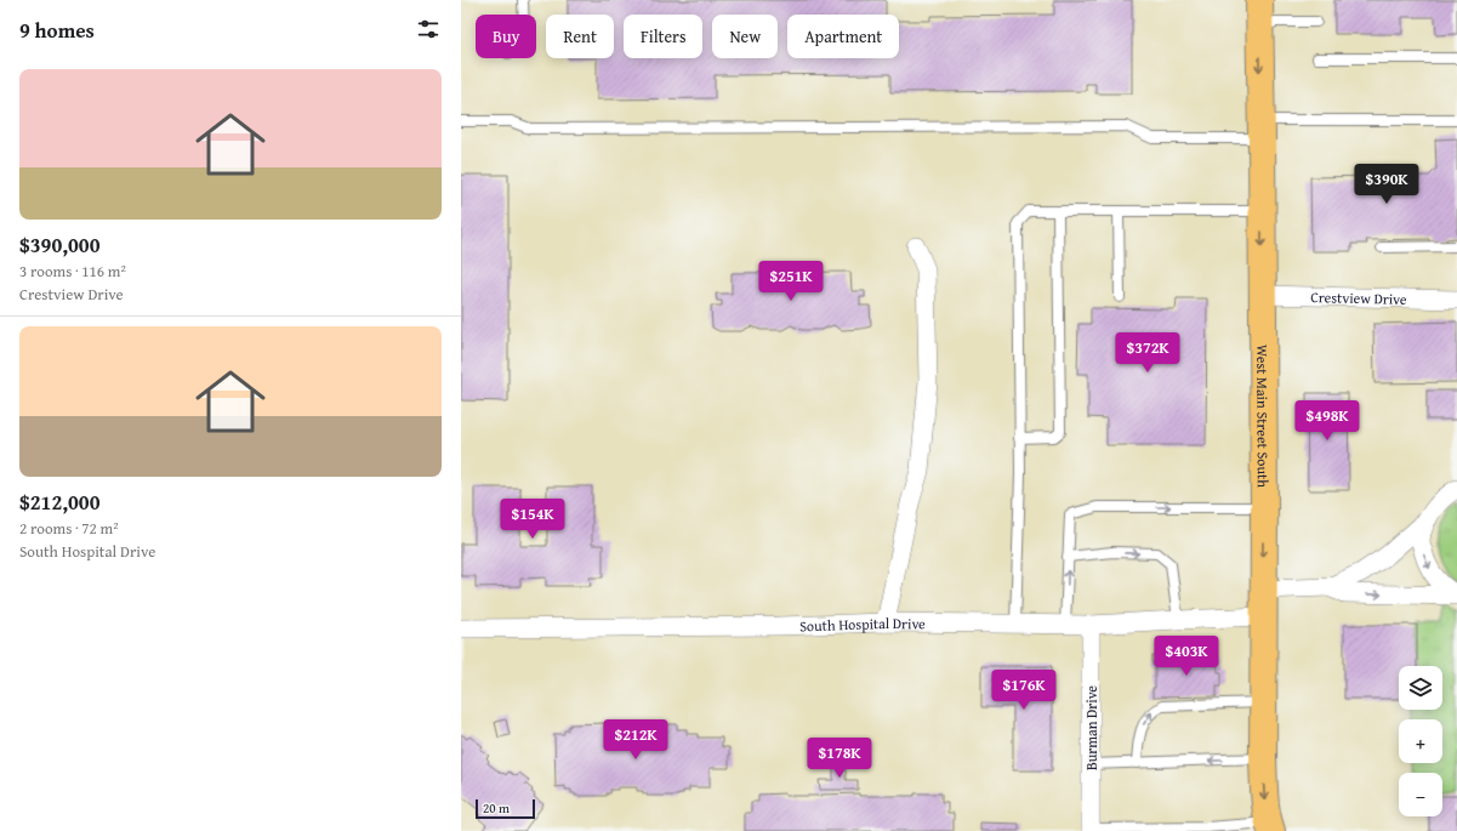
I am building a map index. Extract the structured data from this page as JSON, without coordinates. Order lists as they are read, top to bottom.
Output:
{
  "streets": {
    "main road": ["West Main Street South"],
    "street": ["Crestview Drive", "South Hospital Drive", "Burman Drive"]
  },
  "crossings": [
    ["Crestview Drive", "West Main Street South"],
    ["West Main Street South", "South Hospital Drive"],
    ["South Hospital Drive", "Burman Drive"]
  ],
  "one_way": ["West Main Street South"],
  "scale_bar": "20 m",
  "page": {
    "heading": "9 homes",
    "chip": [
      "Buy",
      "Rent",
      "Filters",
      "New",
      "Apartment"
    ],
    "list": [
      {
        "name": "$390,000",
        "note": "3 rooms · 116 m² · Crestview Drive"
      },
      {
        "name": "$212,000",
        "note": "2 rooms · 72 m² · South Hospital Drive"
      }
    ],
    "price": [
      "$390K",
      "$251K",
      "$372K",
      "$498K",
      "$154K",
      "$403K",
      "$176K",
      "$212K",
      "$178K"
    ],
    "map_buttons": ["+", "−"],
    "scale": "20 m"
  }
}
